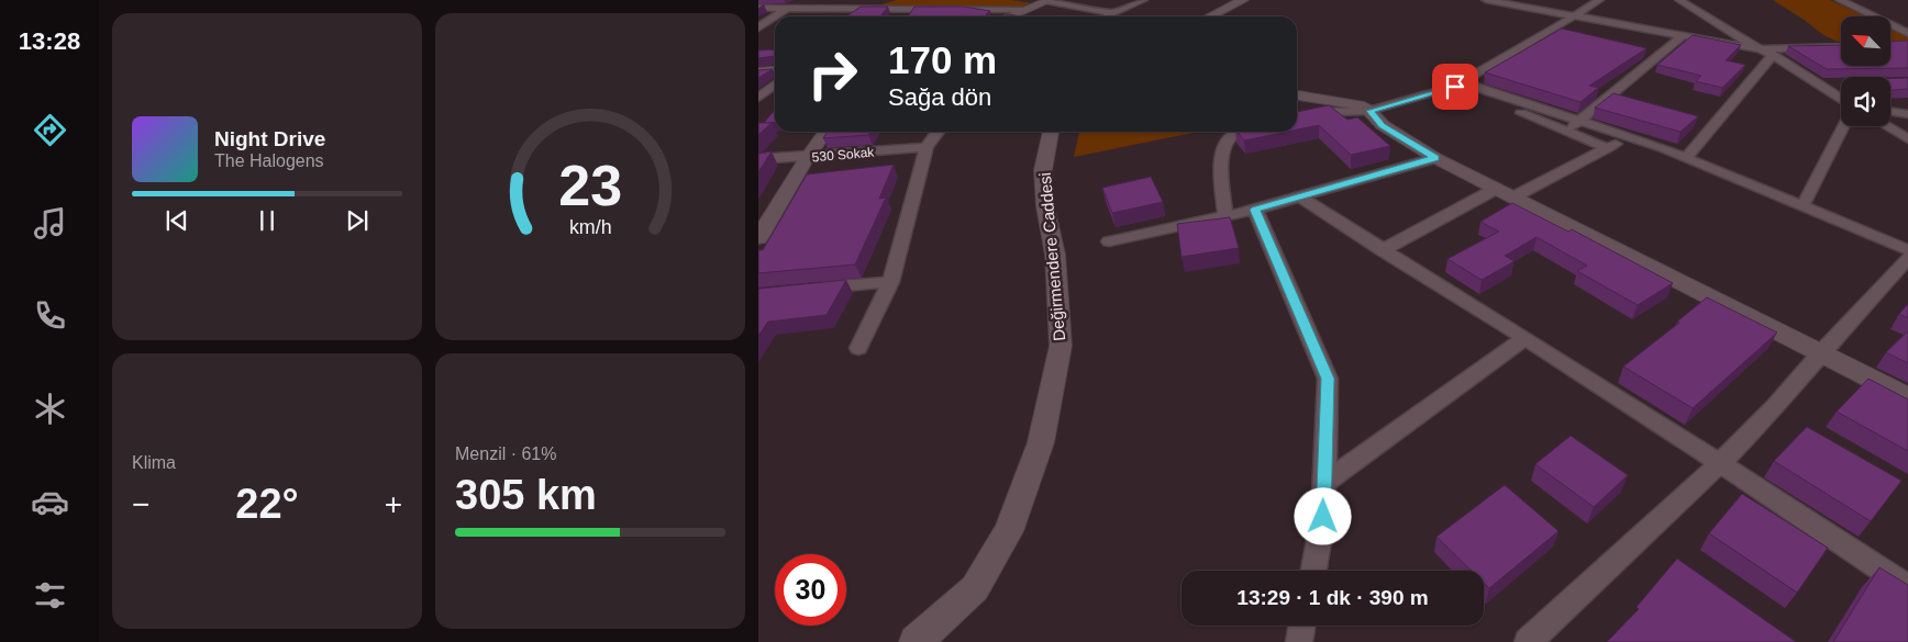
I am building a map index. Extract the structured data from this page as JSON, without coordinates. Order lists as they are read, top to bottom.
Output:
{
  "streets": {
    "street": ["530 Sokak", "Değirmendere Caddesi"]
  },
  "north": "top left",
  "page": {
    "tabs": "13:28",
    "turn": ["170 m", "Sağa dön"],
    "song": ["Night Drive", "The Halogens"],
    "tile": [
      "Klima",
      ["Menzil · 61%", "305 km"]
    ],
    "heat": ["−", "22°", "+"],
    "limit": "30",
    "trip": "13:29 · 1 dk · 390 m",
    "gauge": ["23", "km/h"]
  }
}
